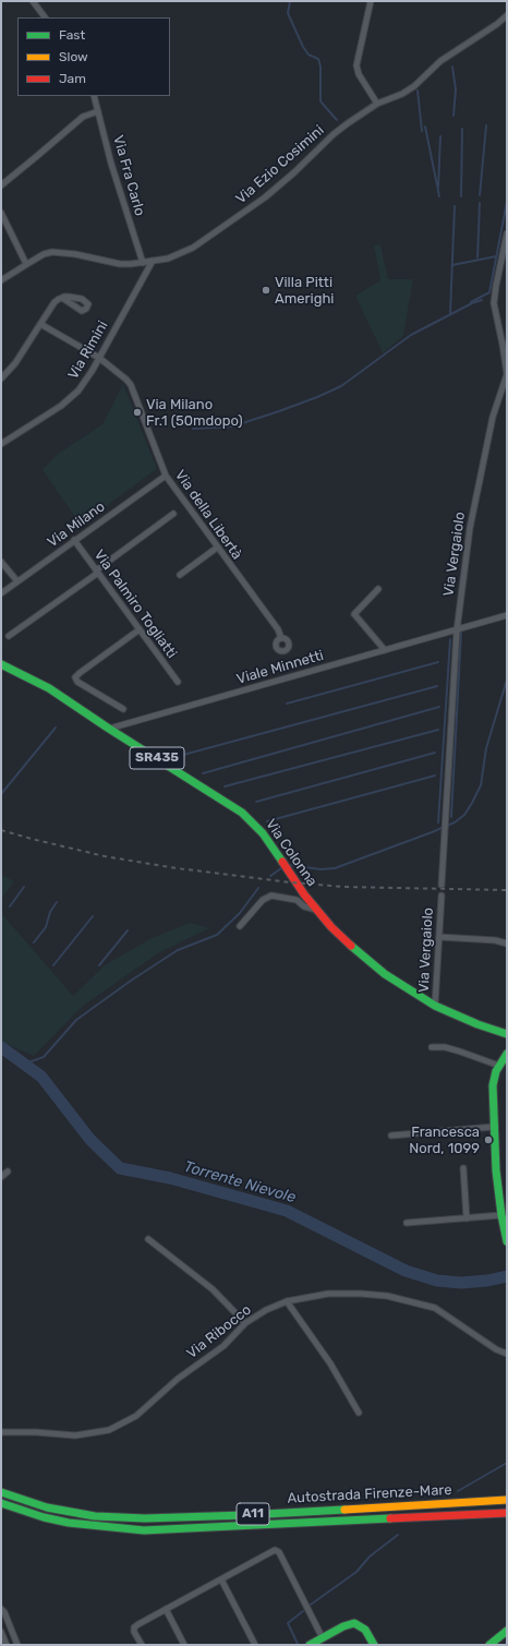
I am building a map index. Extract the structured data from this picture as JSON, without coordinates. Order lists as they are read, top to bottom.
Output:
{
  "streets": {
    "main road": [
      "SR435",
      "Via Colonna",
      "Autostrada Firenze-Mare",
      "A11"
    ],
    "street": [
      "Via Ezio Cosimini",
      "Via Fra Carlo",
      "Via Rimini",
      "Via della Libertà",
      "Via Milano",
      "Via Vergaiolo",
      "Via Palmiro Togliatti",
      "Viale Minnetti",
      "Via Ribocco"
    ]
  },
  "crossings": [
    ["Via Ezio Cosimini", "Via Fra Carlo"],
    ["Via Ezio Cosimini", "Via Rimini"],
    ["Via Rimini", "Via della Libertà"],
    ["Via della Libertà", "Via Milano"],
    ["Via Milano", "Via Palmiro Togliatti"],
    ["Via Vergaiolo", "Viale Minnetti"],
    ["Via Vergaiolo", "Via Colonna"],
    ["Viale Minnetti", "Via Colonna"]
  ],
  "water": ["Torrente Nievole"],
  "places": ["Villa Pitti Amerighi", "Via Milano Fr.1 (50mdopo)", "Francesca Nord, 1099"],
  "legend": ["Fast", "Slow", "Jam"]
}
